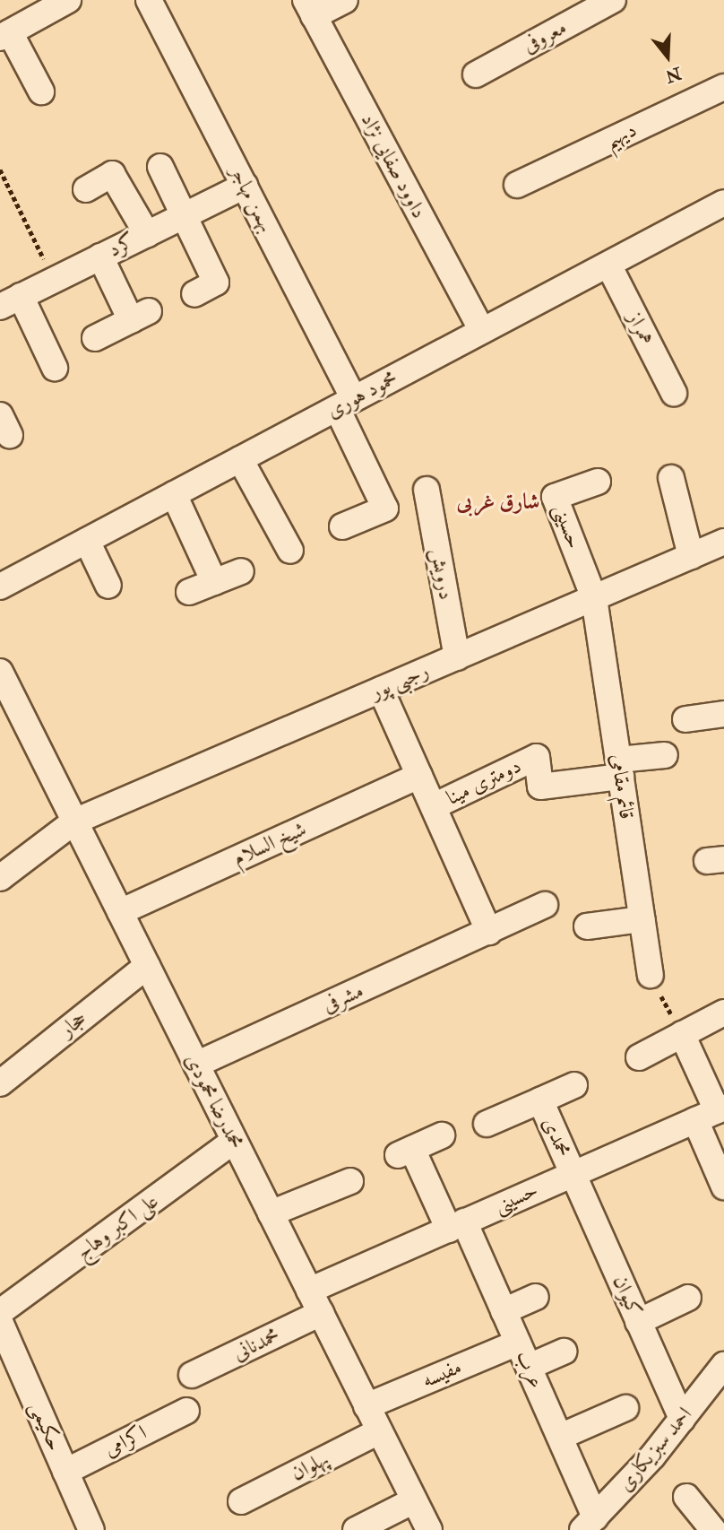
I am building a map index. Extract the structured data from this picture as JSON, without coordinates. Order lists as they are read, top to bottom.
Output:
{
  "streets": {
    "street": [
      "معروفی",
      "دیهیم",
      "داوود صفایی نژاد",
      "بهمن مهاجر",
      "کرد",
      "همراز",
      "محمود هوری",
      "حسینی",
      "درویش",
      "رجبی پور",
      "دومتری مینا",
      "قائم مقامی",
      "شیخ السلام",
      "مشرفی",
      "حجار",
      "محمدرضا محمودی",
      "محمدی",
      "علی اکبر وهاج",
      "کیوان",
      "محمدنانی",
      "عرب",
      "مفیسه",
      "حکیمی",
      "اکرامی",
      "احمد سبزیکاری",
      "پهلوان"
    ]
  },
  "crossings": [
    ["داوود صفایی نژاد", "محمود هوری"],
    ["بهمن مهاجر", "کرد"],
    ["بهمن مهاجر", "محمود هوری"],
    ["همراز", "محمود هوری"],
    ["حسینی", "رجبی پور"],
    ["حسینی", "قائم مقامی"],
    ["حسینی", "محمدرضا محمودی"],
    ["حسینی", "محمدی"],
    ["حسینی", "کیوان"],
    ["حسینی", "عرب"],
    ["درویش", "رجبی پور"],
    ["رجبی پور", "قائم مقامی"],
    ["رجبی پور", "محمدرضا محمودی"],
    ["دومتری مینا", "قائم مقامی"],
    ["شیخ السلام", "محمدرضا محمودی"],
    ["مشرفی", "محمدرضا محمودی"],
    ["حجار", "محمدرضا محمودی"],
    ["محمدرضا محمودی", "علی اکبر وهاج"],
    ["محمدرضا محمودی", "محمدنانی"],
    ["محمدرضا محمودی", "مفیسه"],
    ["محمدرضا محمودی", "پهلوان"],
    ["محمدی", "کیوان"],
    ["کیوان", "احمد سبزیکاری"],
    ["عرب", "مفیسه"],
    ["عرب", "احمد سبزیکاری"],
    ["حکیمی", "اکرامی"]
  ],
  "districts": ["شارق غربی"],
  "north": "bottom"
}
